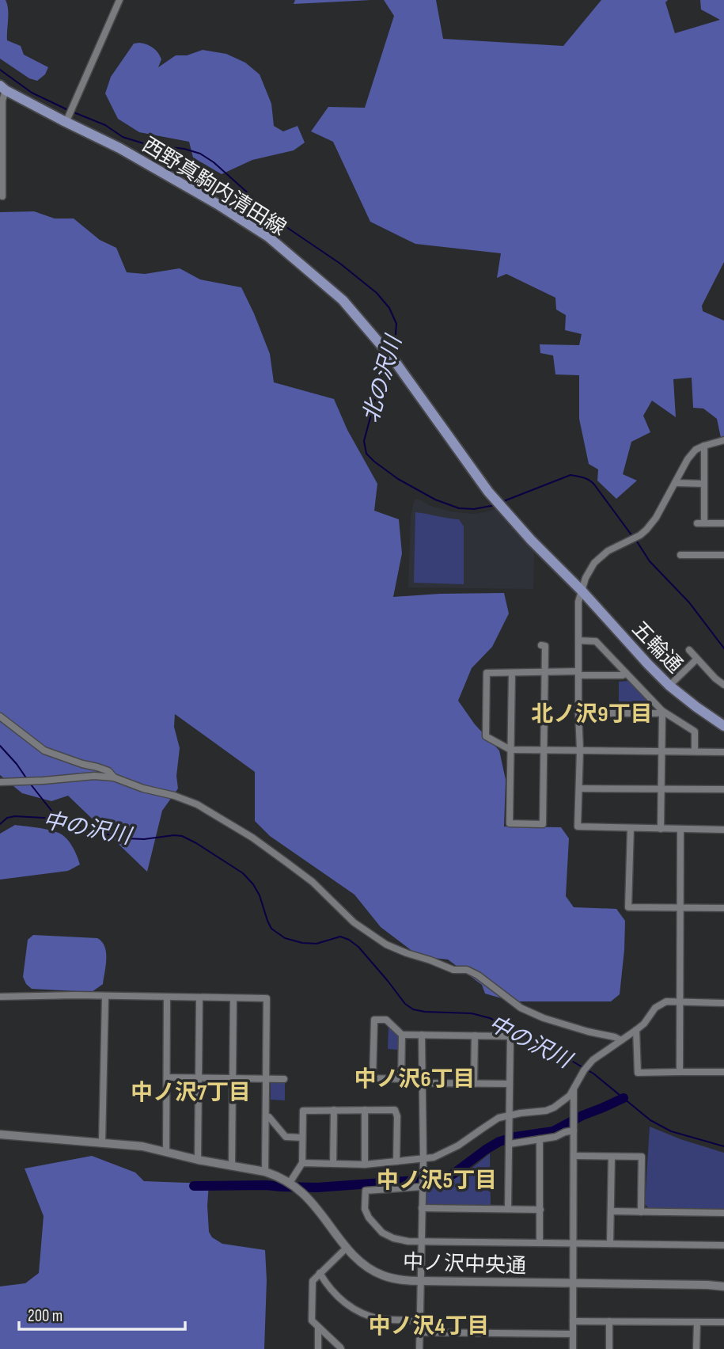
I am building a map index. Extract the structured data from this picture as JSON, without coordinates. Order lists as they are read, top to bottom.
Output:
{
  "streets": {
    "main road": ["西野真駒内清田線", "五輪通"],
    "street": ["中ノ沢中央通"]
  },
  "crossings": [
    ["西野真駒内清田線", "五輪通"]
  ],
  "districts": [
    "北ノ沢9丁目",
    "中ノ沢6丁目",
    "中ノ沢7丁目",
    "中ノ沢5丁目",
    "中ノ沢4丁目"
  ],
  "water": ["北の沢川", "中の沢川"],
  "scale_bar": "200 m"
}
